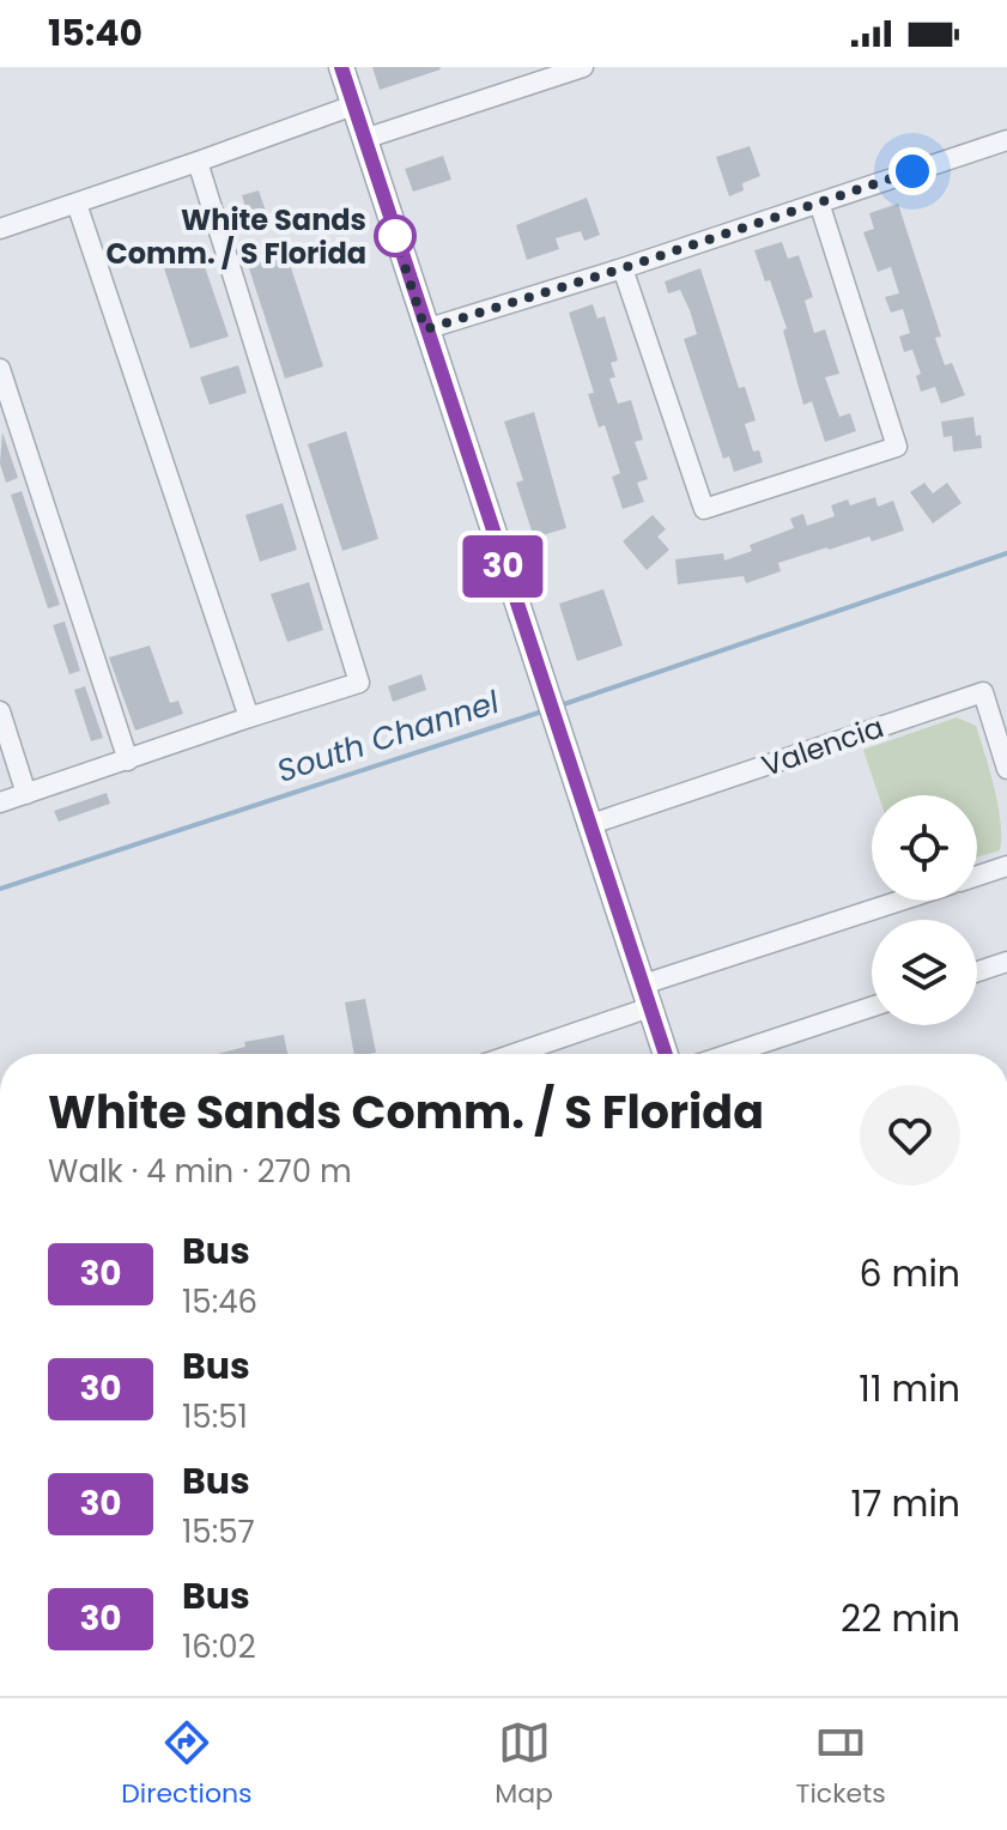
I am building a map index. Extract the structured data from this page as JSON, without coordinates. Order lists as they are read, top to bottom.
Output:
{
  "streets": {
    "street": ["Valencia"]
  },
  "water": ["South Channel"],
  "places": ["White Sands Comm. / S Florida"],
  "lines": ["bus line 30"],
  "page": {
    "status": "15:40",
    "on_map": "30",
    "heading": ["White Sands Comm. / S Florida", "Walk · 4 min · 270 m"],
    "list": [
      {
        "mark": "30",
        "name": "Bus",
        "note": "15:46",
        "value": "6 min"
      },
      {
        "mark": "30",
        "name": "Bus",
        "note": "15:51",
        "value": "11 min"
      },
      {
        "mark": "30",
        "name": "Bus",
        "note": "15:57",
        "value": "17 min"
      },
      {
        "mark": "30",
        "name": "Bus",
        "note": "16:02",
        "value": "22 min"
      }
    ],
    "tabs": ["Directions", "Map", "Tickets"]
  }
}
